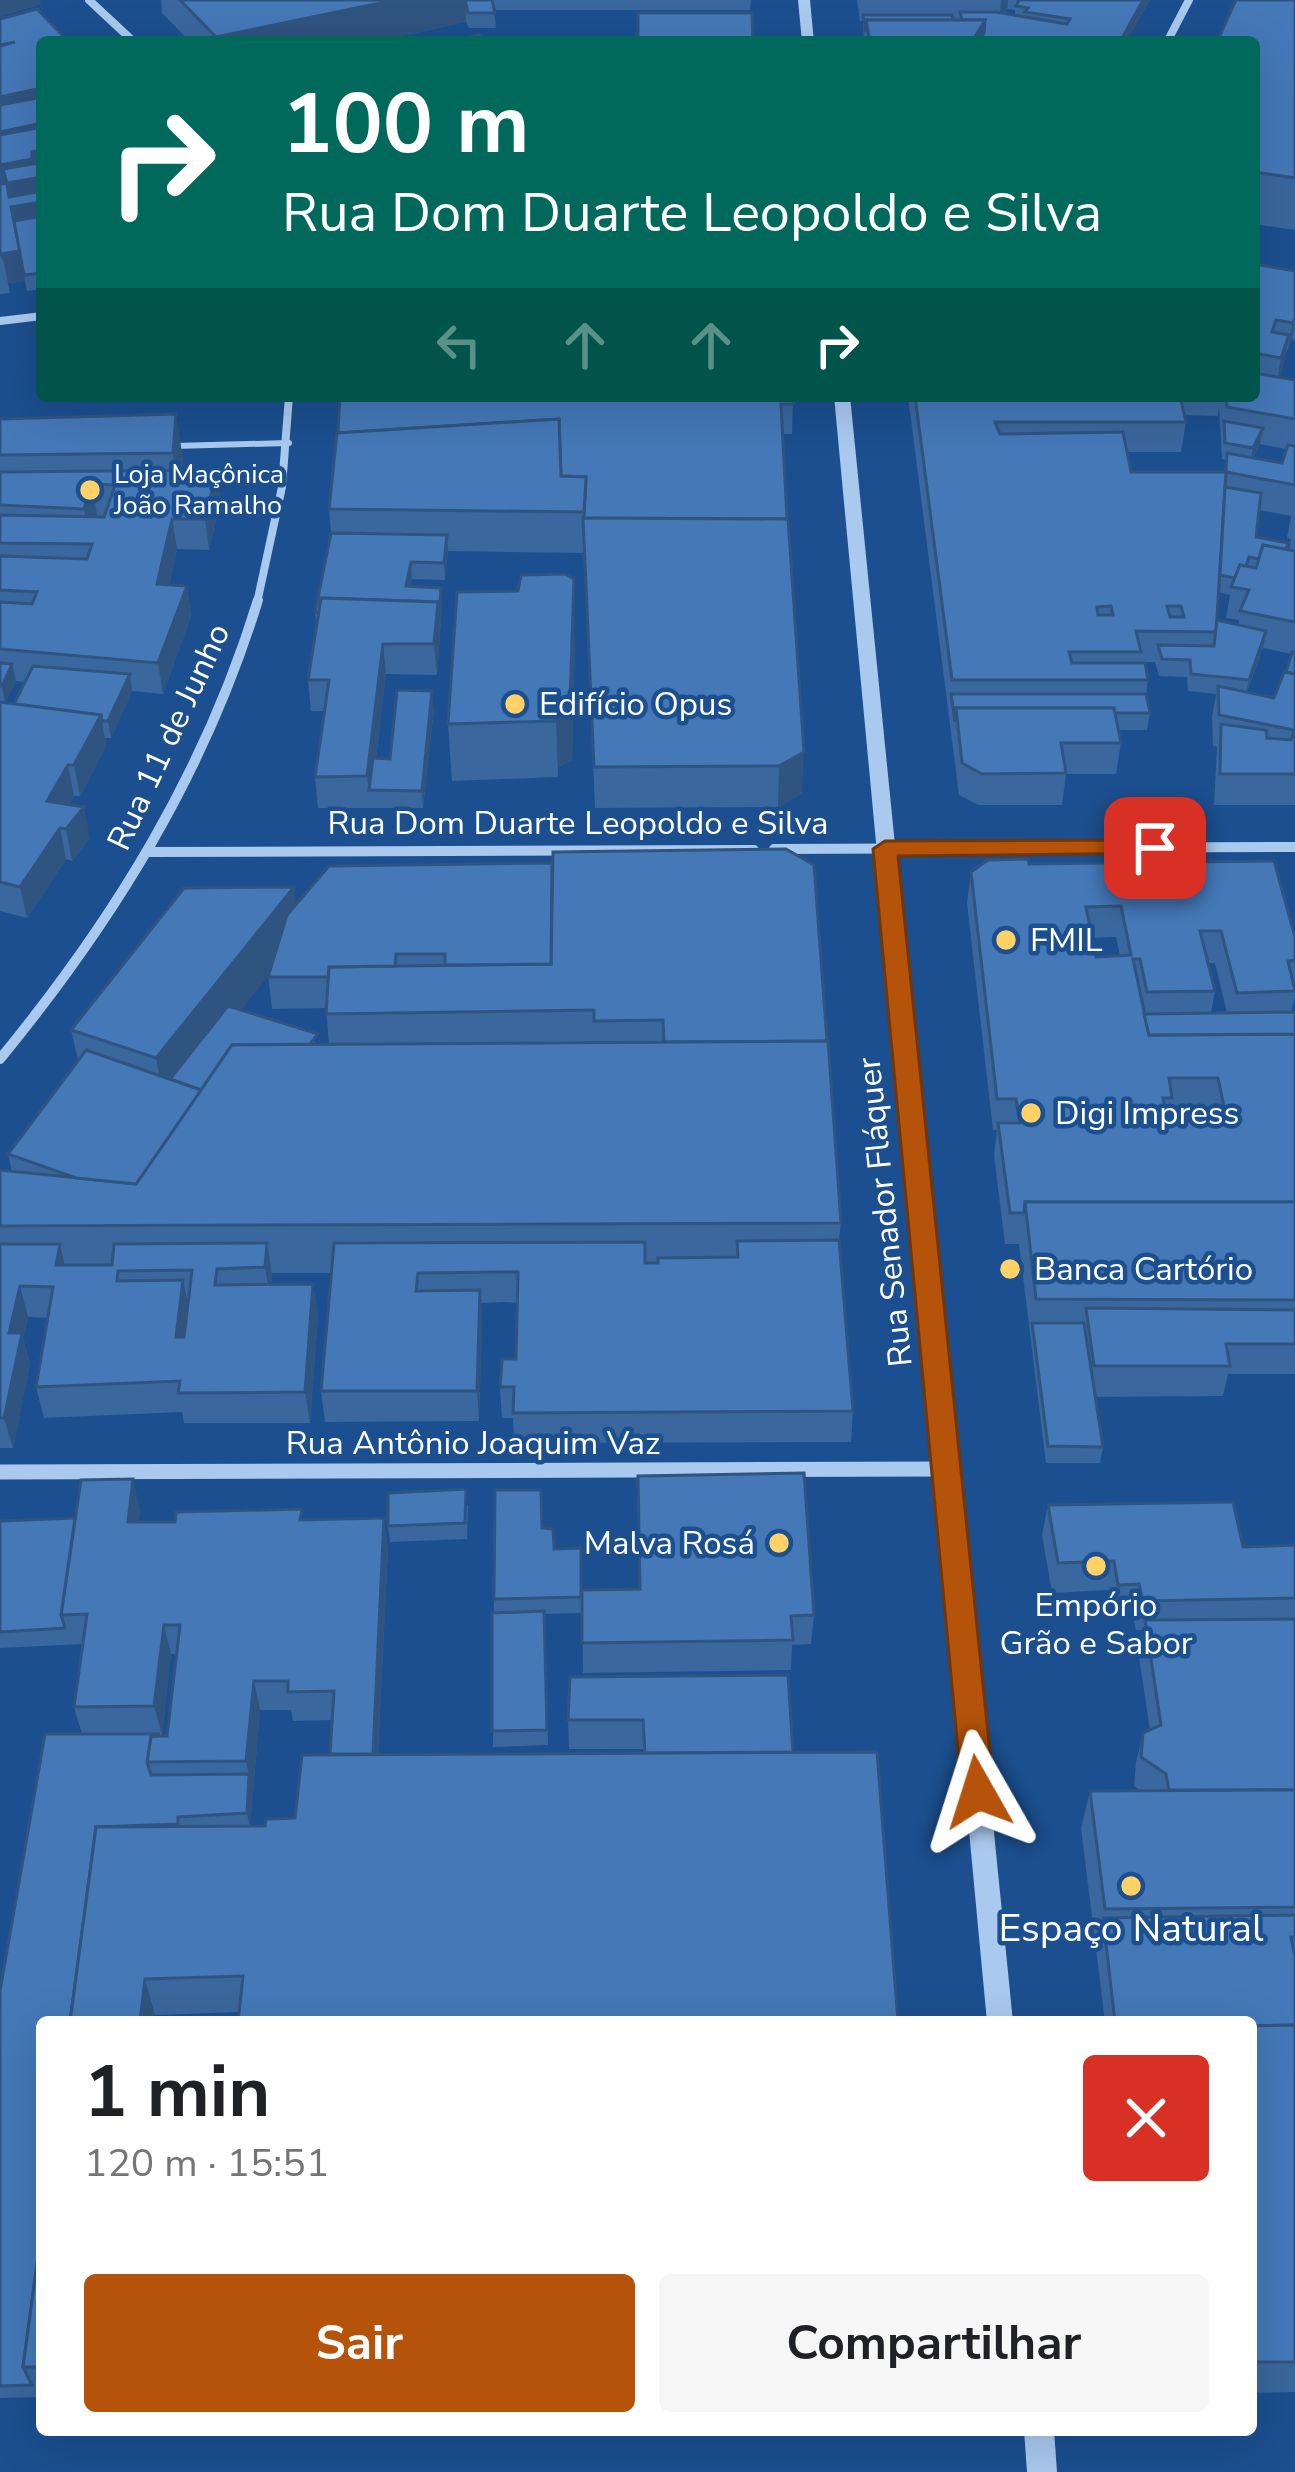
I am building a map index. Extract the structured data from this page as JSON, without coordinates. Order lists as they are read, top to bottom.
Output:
{
  "streets": {
    "street": [
      "Rua 11 de Junho",
      "Rua Dom Duarte Leopoldo e Silva",
      "Rua Senador Fláquer",
      "Rua Antônio Joaquim Vaz"
    ]
  },
  "crossings": [
    ["Rua 11 de Junho", "Rua Dom Duarte Leopoldo e Silva"],
    ["Rua Dom Duarte Leopoldo e Silva", "Rua Senador Fláquer"],
    ["Rua Senador Fláquer", "Rua Antônio Joaquim Vaz"]
  ],
  "places": [
    "Loja Maçônica João Ramalho",
    "Edifício Opus",
    "FMIL",
    "Digi Impress",
    "Banca Cartório",
    "Malva Rosá",
    "Empório Grão e Sabor",
    "Espaço Natural"
  ],
  "page": {
    "turn": ["100 m", "Rua Dom Duarte Leopoldo e Silva"],
    "heading": ["1 min", "120 m · 15:51"],
    "buttons": ["Sair", "Compartilhar"]
  }
}
